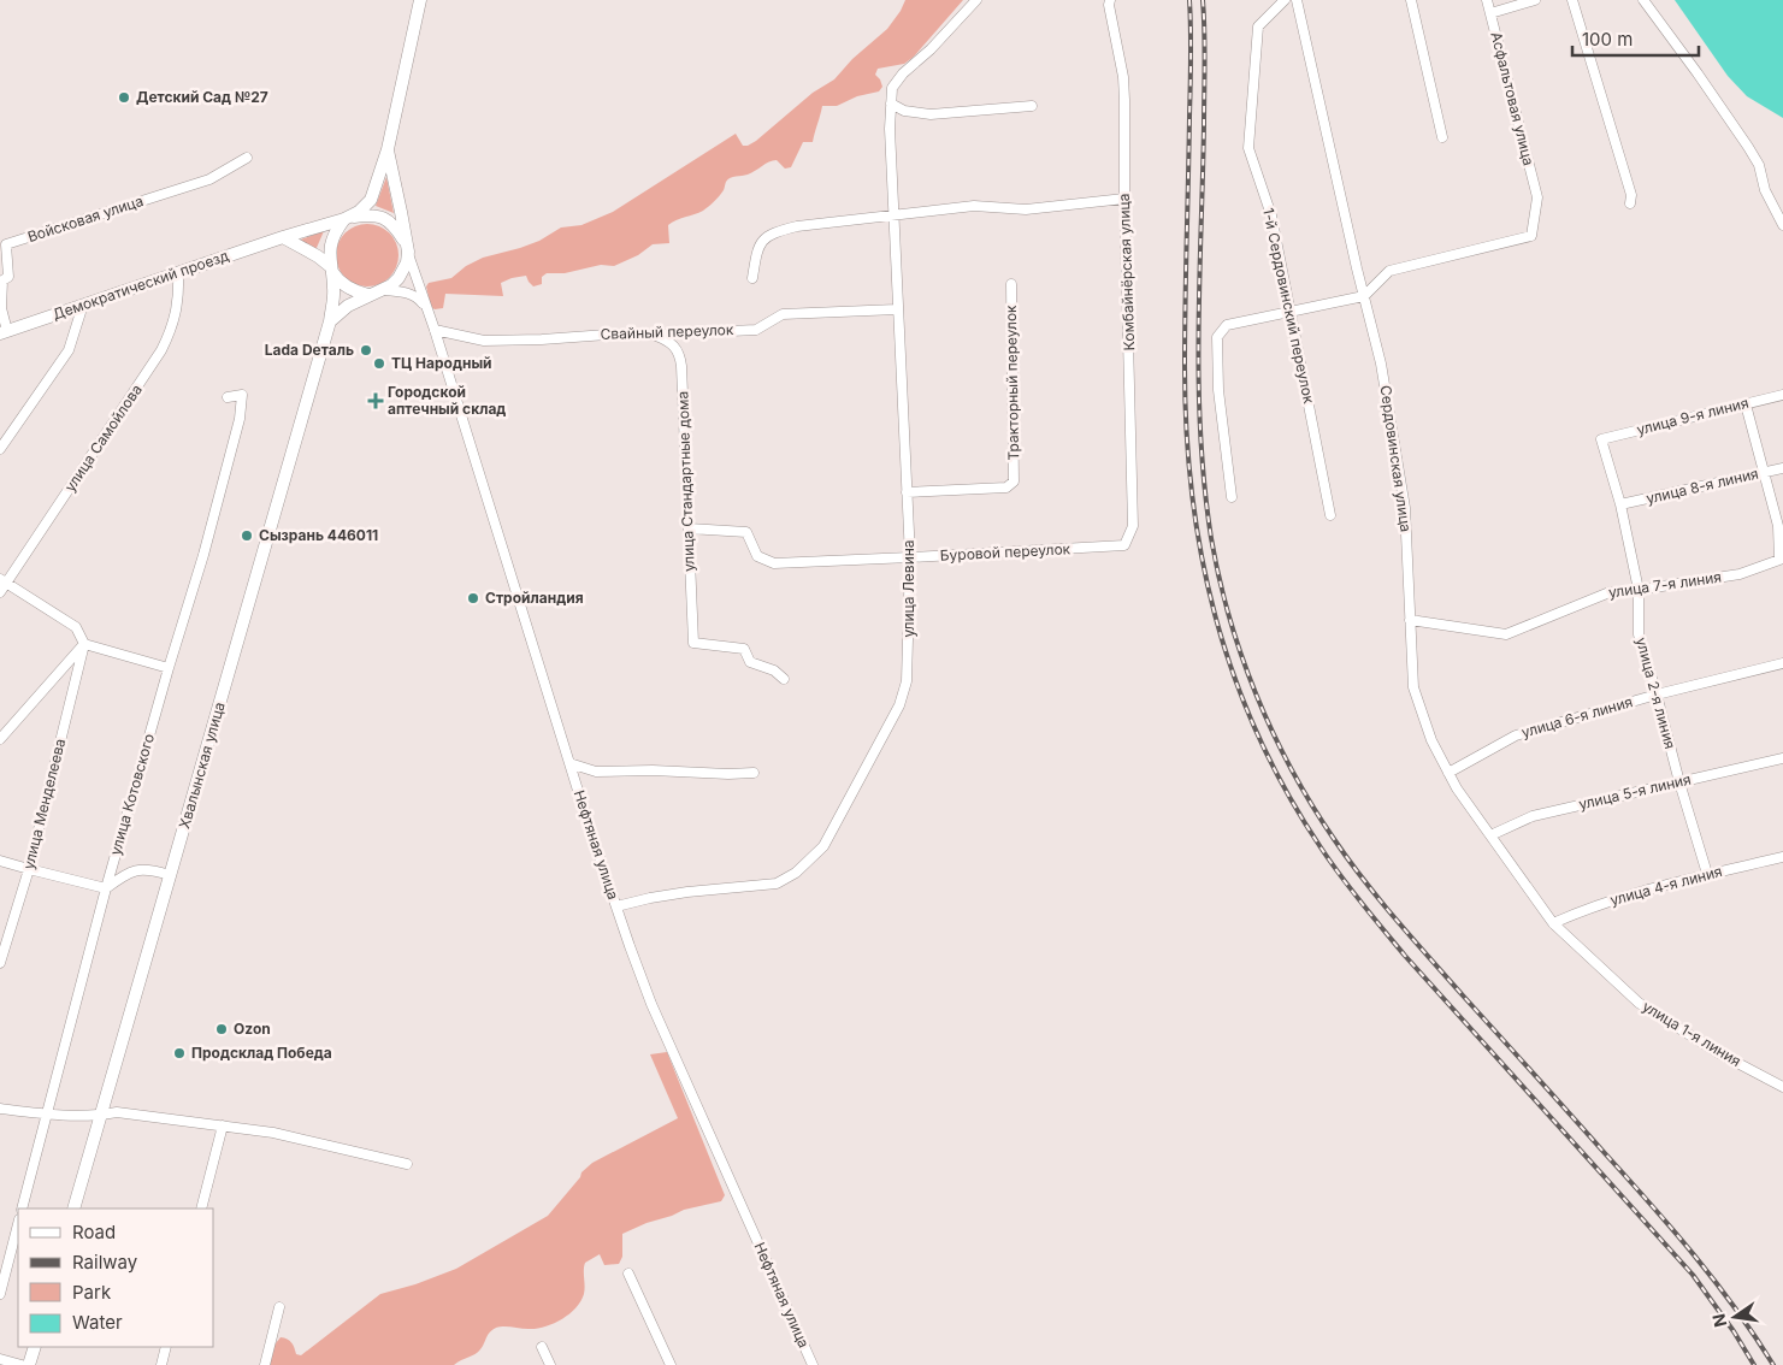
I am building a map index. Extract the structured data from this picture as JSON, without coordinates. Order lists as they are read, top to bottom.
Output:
{
  "streets": {
    "main road": ["Демократический проезд", "Хвалынская улица"],
    "street": [
      "Асфальтовая улица",
      "Войсковая улица",
      "Комбайнёрская улица",
      "1-й Сердовинский переулок",
      "Свайный переулок",
      "Тракторный переулок",
      "улица 9-я линия",
      "улица Самойлова",
      "Сердовинская улица",
      "улица Стандартные дома",
      "улица 8-я линия",
      "Буровой переулок",
      "улица 7-я линия",
      "улица Левина",
      "улица 2-я линия",
      "улица 6-я линия",
      "улица 5-я линия",
      "улица Котовского",
      "улица Менделеева",
      "Нефтяная улица",
      "улица 4-я линия",
      "улица 1-я линия"
    ]
  },
  "crossings": [
    ["Асфальтовая улица", "Сердовинская улица"],
    ["Войсковая улица", "Демократический проезд"],
    ["Комбайнёрская улица", "Буровой переулок"],
    ["Демократический проезд", "улица Самойлова"],
    ["Демократический проезд", "Хвалынская улица"],
    ["Демократический проезд", "Нефтяная улица"],
    ["Свайный переулок", "улица Стандартные дома"],
    ["Свайный переулок", "улица Левина"],
    ["Свайный переулок", "Нефтяная улица"],
    ["Тракторный переулок", "улица Левина"],
    ["улица 9-я линия", "улица 2-я линия"],
    ["Сердовинская улица", "улица 7-я линия"],
    ["Сердовинская улица", "улица 6-я линия"],
    ["Сердовинская улица", "улица 5-я линия"],
    ["Сердовинская улица", "улица 4-я линия"],
    ["Сердовинская улица", "улица 1-я линия"],
    ["улица Стандартные дома", "Буровой переулок"],
    ["улица 8-я линия", "улица 2-я линия"],
    ["Буровой переулок", "улица Левина"],
    ["улица 7-я линия", "улица 2-я линия"],
    ["улица Левина", "Нефтяная улица"],
    ["улица 2-я линия", "улица 6-я линия"],
    ["улица 2-я линия", "улица 5-я линия"],
    ["улица 2-я линия", "улица 4-я линия"],
    ["Хвалынская улица", "Нефтяная улица"],
    ["улица 4-я линия", "улица 1-я линия"]
  ],
  "places": {
    "other": [
      "Детский Сад №27",
      "Lada Dеталь",
      "ТЦ Народный",
      "Сызрань 446011",
      "Стройландия",
      "Ozon",
      "Продсклад Победа"
    ],
    "health": ["Городской аптечный склад"]
  },
  "legend": [
    "Road",
    "Railway",
    "Park",
    "Water"
  ],
  "scale_bar": "100 m",
  "north": "left"
}
